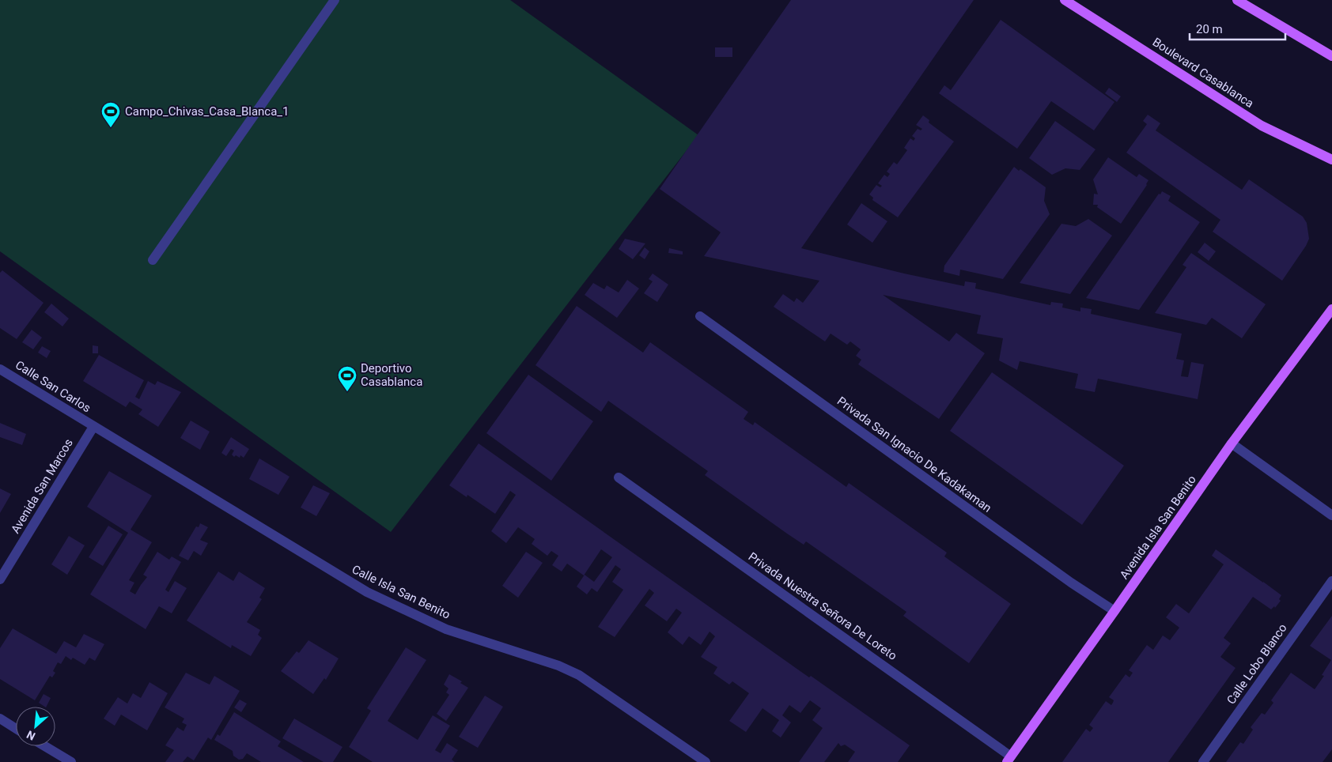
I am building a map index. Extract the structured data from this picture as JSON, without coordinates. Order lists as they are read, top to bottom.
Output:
{
  "streets": {
    "main road": ["Boulevard Casablanca", "Avenida Isla San Benito"],
    "street": [
      "Calle San Carlos",
      "Privada San Ignacio De Kadakaman",
      "Avenida San Marcos",
      "Calle Isla San Benito",
      "Privada Nuestra Señora De Loreto",
      "Calle Lobo Blanco"
    ]
  },
  "crossings": [
    ["Calle San Carlos", "Avenida San Marcos"],
    ["Calle San Carlos", "Calle Isla San Benito"],
    ["Privada San Ignacio De Kadakaman", "Avenida Isla San Benito"],
    ["Avenida San Marcos", "Calle Isla San Benito"],
    ["Avenida Isla San Benito", "Privada Nuestra Señora De Loreto"]
  ],
  "places": {
    "sports": ["Campo_Chivas_Casa_Blanca_1", "Deportivo Casablanca"]
  },
  "scale_bar": "20 m",
  "north": "bottom left"
}
